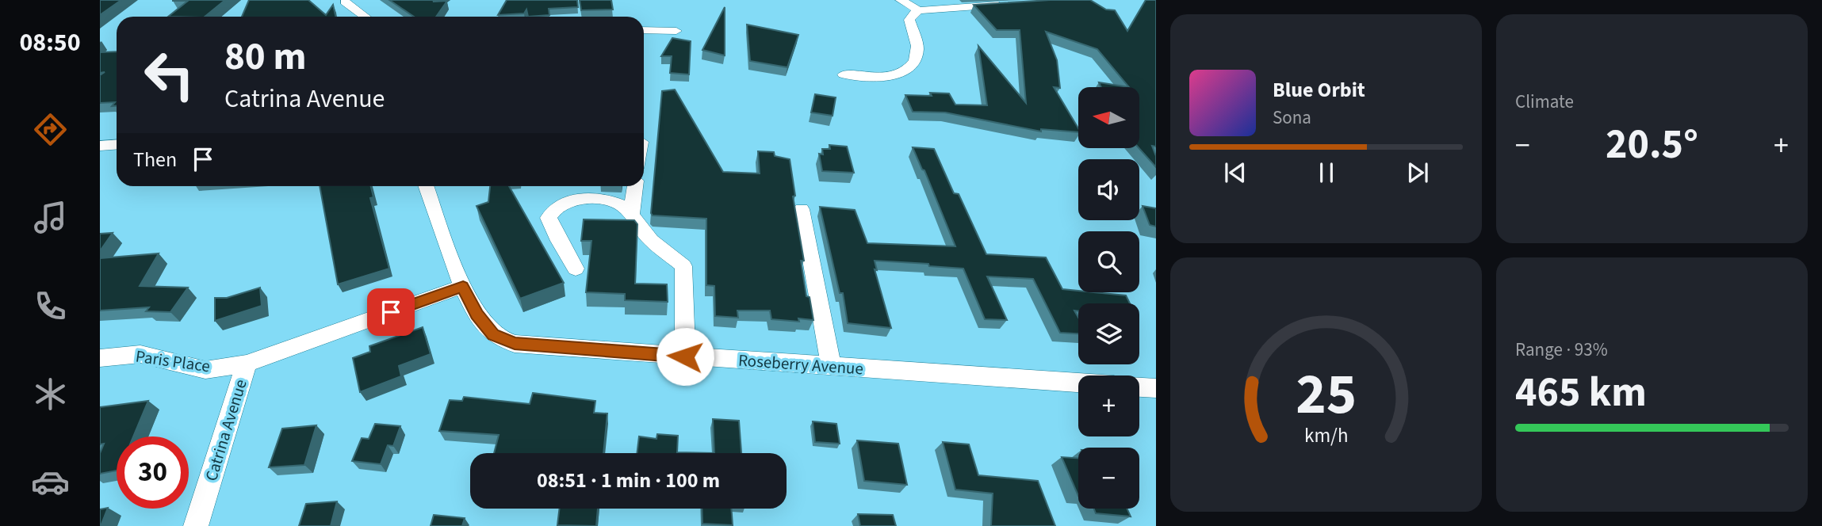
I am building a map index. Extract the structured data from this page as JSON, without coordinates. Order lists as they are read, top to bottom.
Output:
{
  "streets": {
    "street": ["Paris Place", "Roseberry Avenue", "Catrina Avenue"]
  },
  "crossings": [
    ["Paris Place", "Catrina Avenue"],
    ["Roseberry Avenue", "Catrina Avenue"]
  ],
  "north": "left",
  "page": {
    "tabs": "08:50",
    "tile": [
      "Climate",
      ["Range · 93%", "465 km"]
    ],
    "turn": ["80 m", "Catrina Avenue"],
    "song": ["Blue Orbit", "Sona"],
    "map_buttons": ["+", "−"],
    "heat": ["−", "20.5°", "+"],
    "then": "Then",
    "limit": "30",
    "trip": "08:51 · 1 min · 100 m",
    "gauge": ["25", "km/h"]
  }
}
